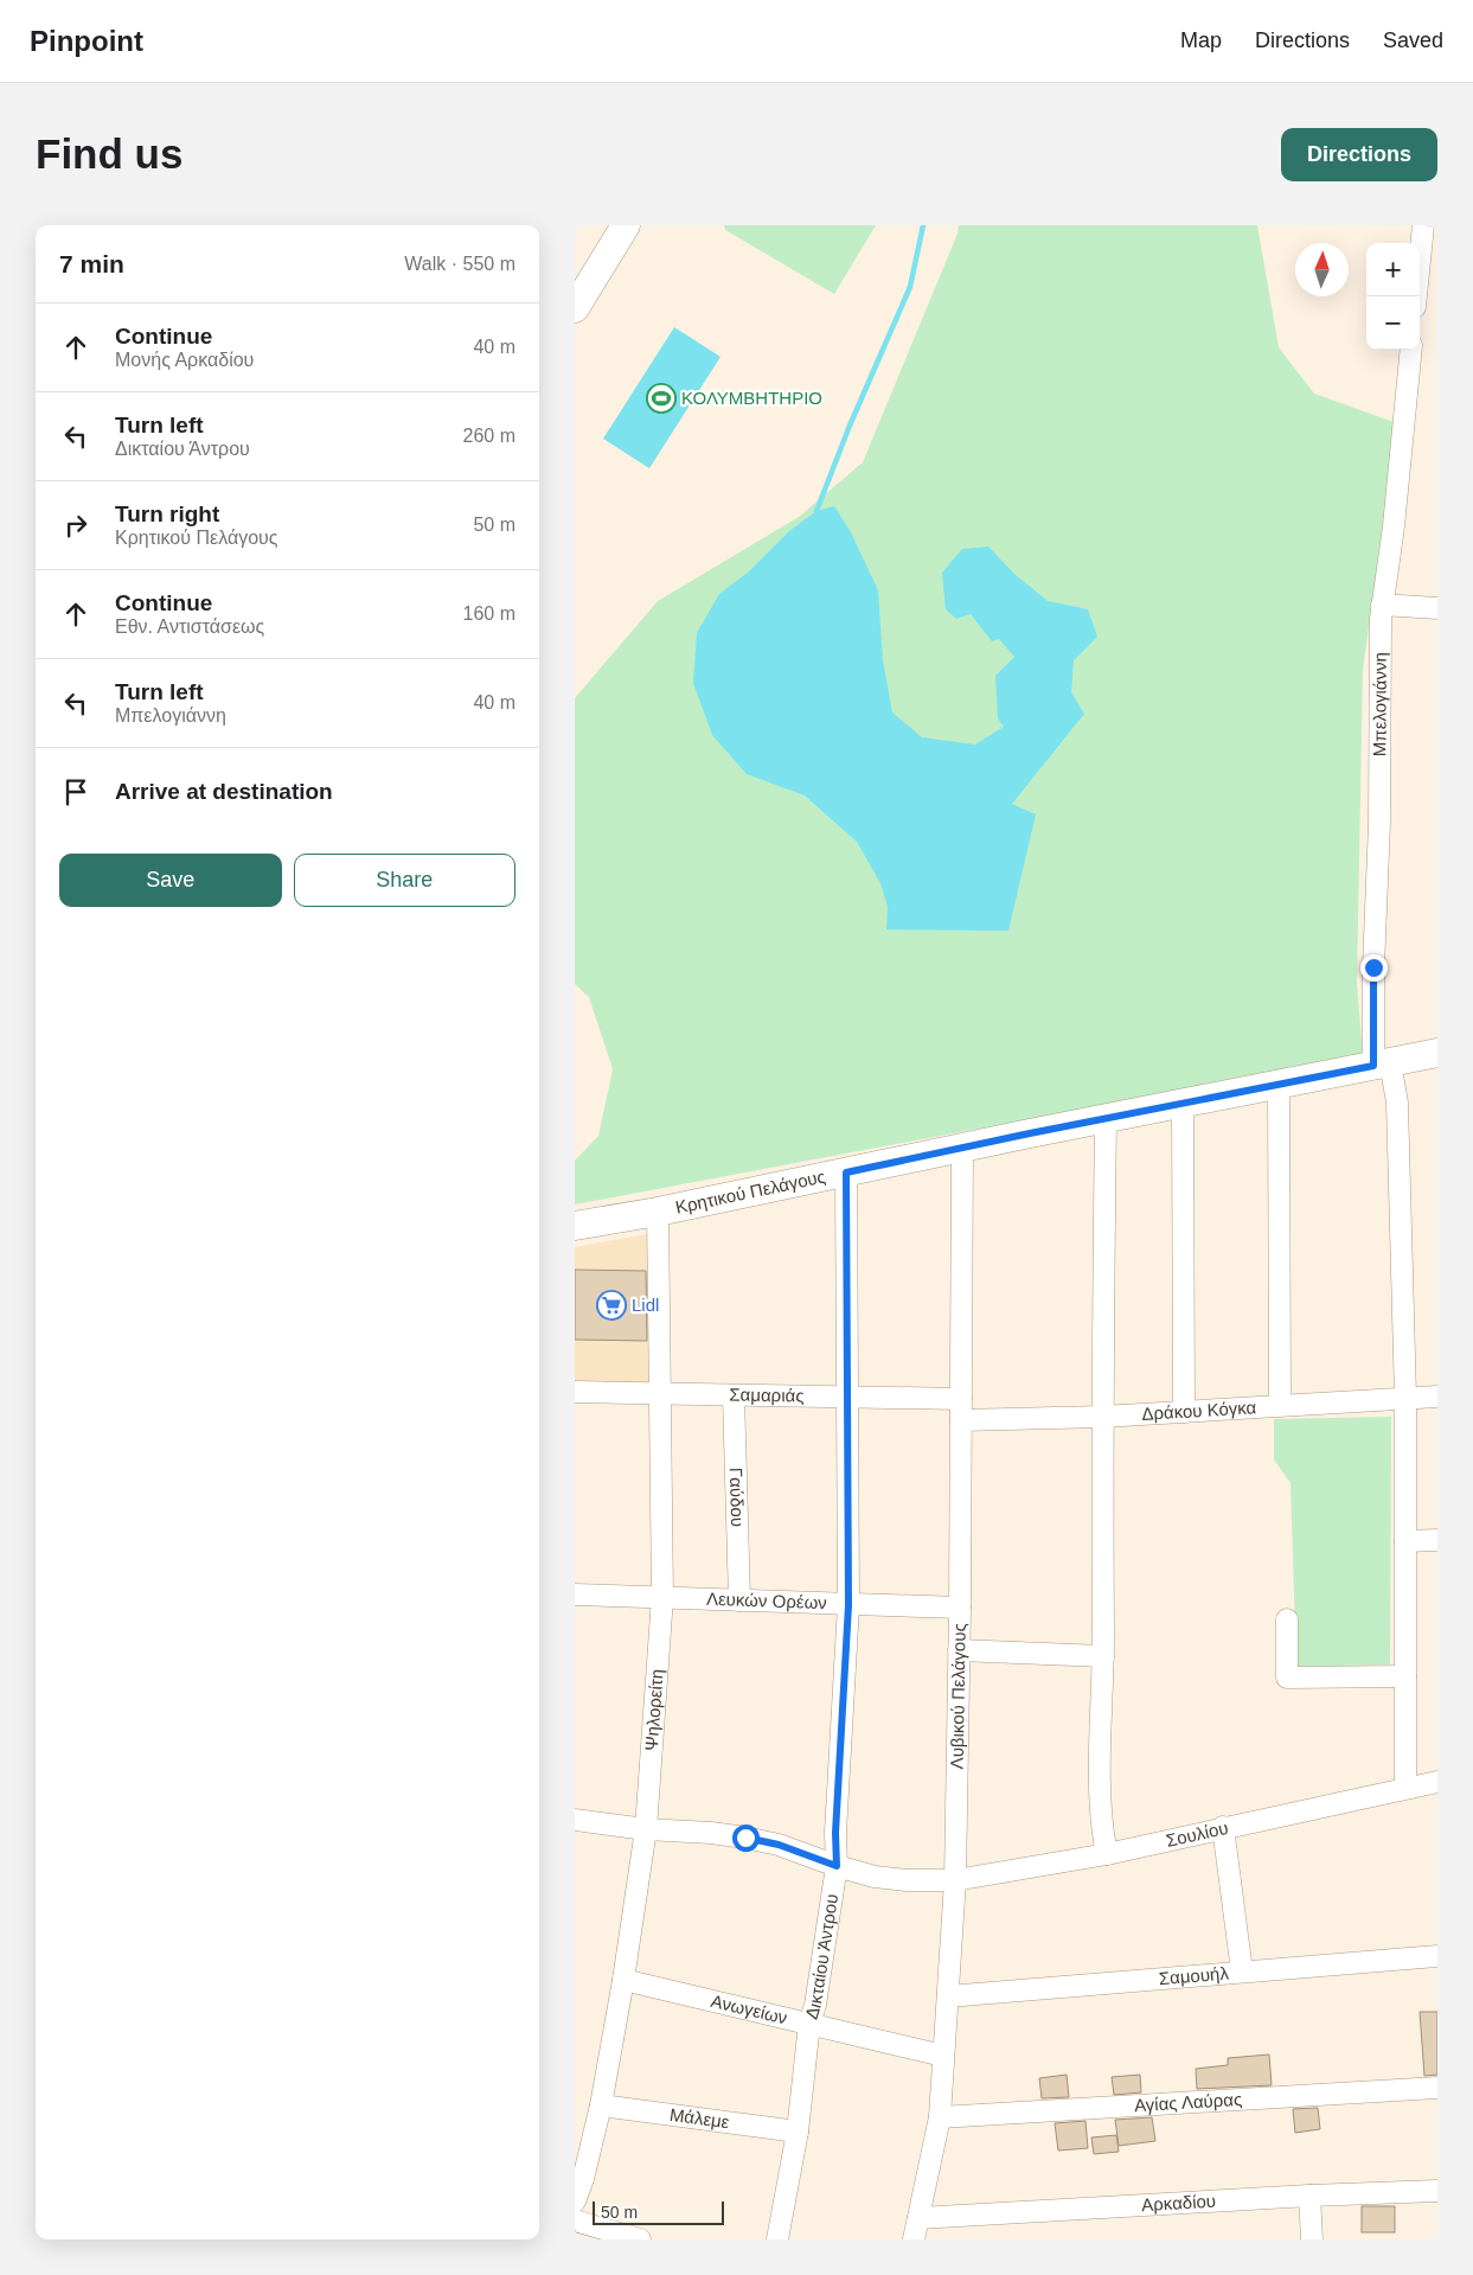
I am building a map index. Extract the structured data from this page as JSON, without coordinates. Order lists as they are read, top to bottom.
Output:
{
  "streets": {
    "street": [
      "Μπελογιάννη",
      "Κρητικού Πελάγους",
      "Σαμαριάς",
      "Δράκου Κόγκα",
      "Γαύδου",
      "Λευκών Ορέων",
      "Λυβικού Πελάγους",
      "Ψηλορείτη",
      "Σουλίου",
      "Δικταίου Άντρου",
      "Σαμουήλ",
      "Ανωγείων",
      "Αγίας Λαύρας",
      "Μάλεμε",
      "Αρκαδίου"
    ]
  },
  "crossings": [
    ["Μπελογιάννη", "Κρητικού Πελάγους"],
    ["Μπελογιάννη", "Δράκου Κόγκα"],
    ["Μπελογιάννη", "Σουλίου"],
    ["Κρητικού Πελάγους", "Λυβικού Πελάγους"],
    ["Κρητικού Πελάγους", "Ψηλορείτη"],
    ["Κρητικού Πελάγους", "Δικταίου Άντρου"],
    ["Σαμαριάς", "Γαύδου"],
    ["Σαμαριάς", "Λυβικού Πελάγους"],
    ["Σαμαριάς", "Ψηλορείτη"],
    ["Σαμαριάς", "Δικταίου Άντρου"],
    ["Δράκου Κόγκα", "Λυβικού Πελάγους"],
    ["Γαύδου", "Λευκών Ορέων"],
    ["Λευκών Ορέων", "Λυβικού Πελάγους"],
    ["Λευκών Ορέων", "Ψηλορείτη"],
    ["Λευκών Ορέων", "Δικταίου Άντρου"],
    ["Λυβικού Πελάγους", "Σουλίου"],
    ["Λυβικού Πελάγους", "Σαμουήλ"],
    ["Λυβικού Πελάγους", "Ανωγείων"],
    ["Λυβικού Πελάγους", "Αγίας Λαύρας"],
    ["Λυβικού Πελάγους", "Αρκαδίου"],
    ["Ψηλορείτη", "Σουλίου"],
    ["Ψηλορείτη", "Ανωγείων"],
    ["Ψηλορείτη", "Μάλεμε"],
    ["Σουλίου", "Δικταίου Άντρου"],
    ["Δικταίου Άντρου", "Ανωγείων"],
    ["Δικταίου Άντρου", "Μάλεμε"]
  ],
  "places": {
    "sports": ["ΚΟΛΥΜΒΗΤΗΡΙΟ"],
    "supermarket": ["Lidl"]
  },
  "scale_bar": "50 m",
  "north": "top",
  "page": {
    "header": "Pinpoint",
    "nav": ["Map", "Directions", "Saved"],
    "buttons": [
      "Directions",
      ["Save", "Share"]
    ],
    "title": "Find us",
    "heading": ["7 min", "Walk · 550 m"],
    "map_buttons": ["+", "−"],
    "list": [
      ["Continue", "Μονής Αρκαδίου", "40 m"],
      ["Turn left", "Δικταίου Άντρου", "260 m"],
      ["Turn right", "Κρητικού Πελάγους", "50 m"],
      ["Continue", "Εθν. Αντιστάσεως", "160 m"],
      ["Turn left", "Μπελογιάννη", "40 m"],
      "Arrive at destination"
    ],
    "scale": "50 m"
  }
}
